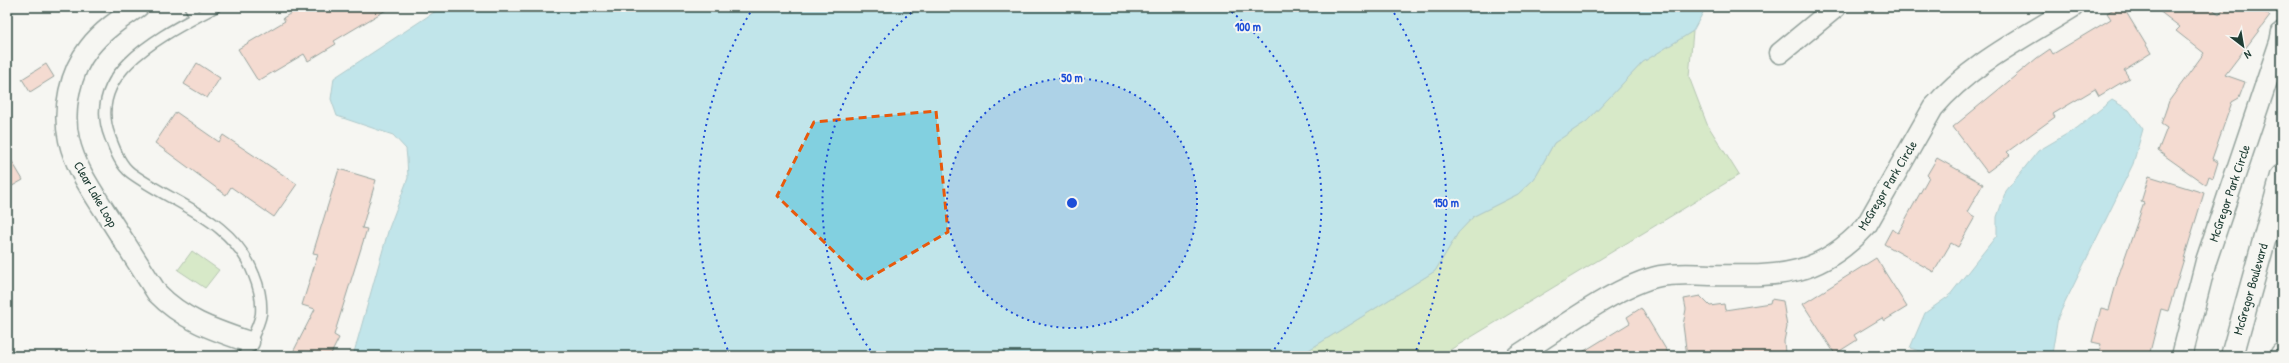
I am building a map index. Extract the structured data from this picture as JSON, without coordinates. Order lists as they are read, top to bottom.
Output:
{
  "streets": {
    "main road": ["McGregor Boulevard"],
    "street": ["McGregor Park Circle", "Clear Lake Loop"]
  },
  "north": "bottom right",
  "rings": ["100 m", "50 m", "150 m"]
}
